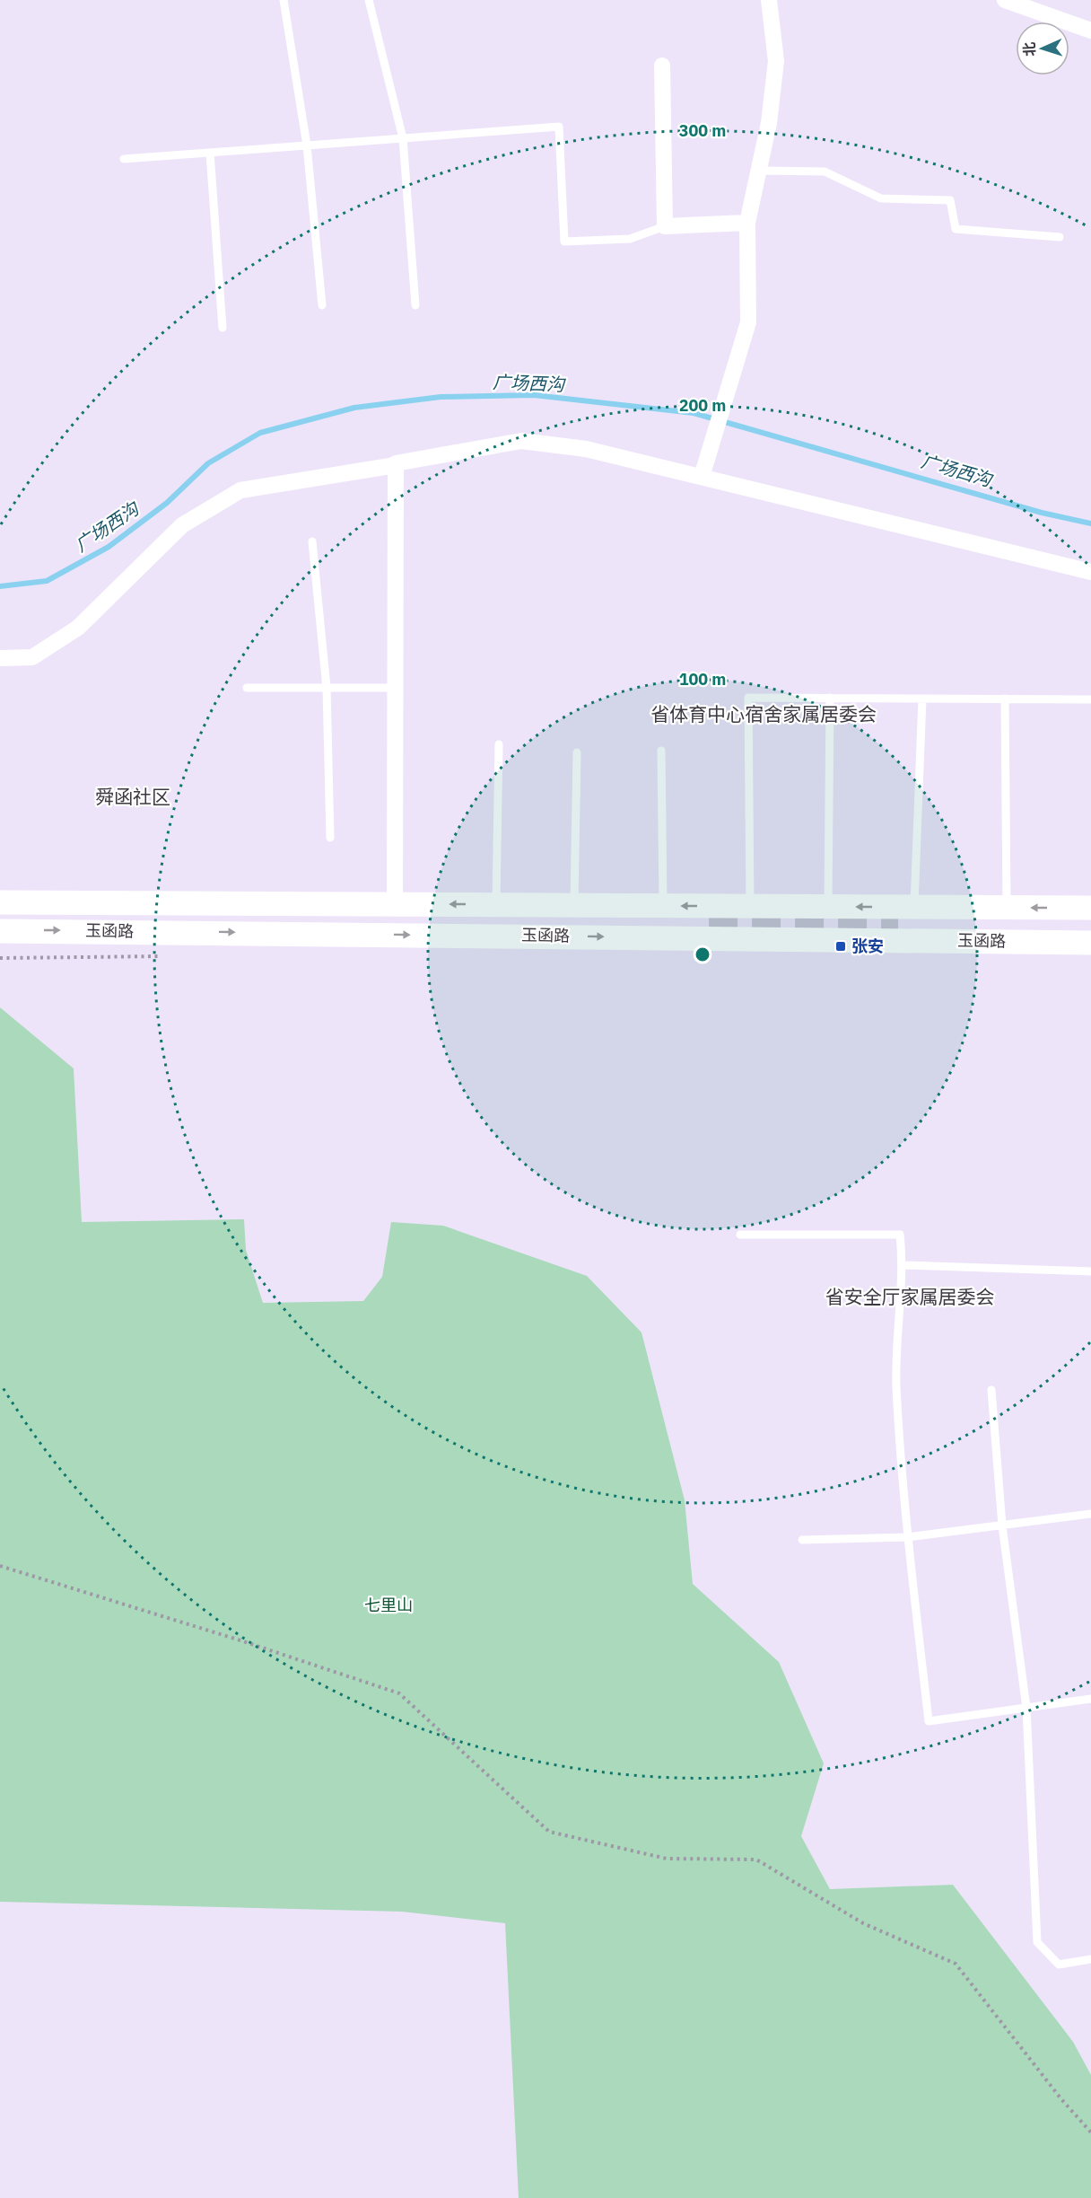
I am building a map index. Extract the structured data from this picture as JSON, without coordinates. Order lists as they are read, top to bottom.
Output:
{
  "streets": {
    "main road": ["玉函路"]
  },
  "districts": ["省体育中心宿舍家属居委会", "舜函社区", "省安全厅家属居委会"],
  "water": ["广场西沟"],
  "parks": ["七里山"],
  "places": {
    "transit": ["张安"]
  },
  "north": "left",
  "rings": ["300 m", "200 m", "100 m"]
}
